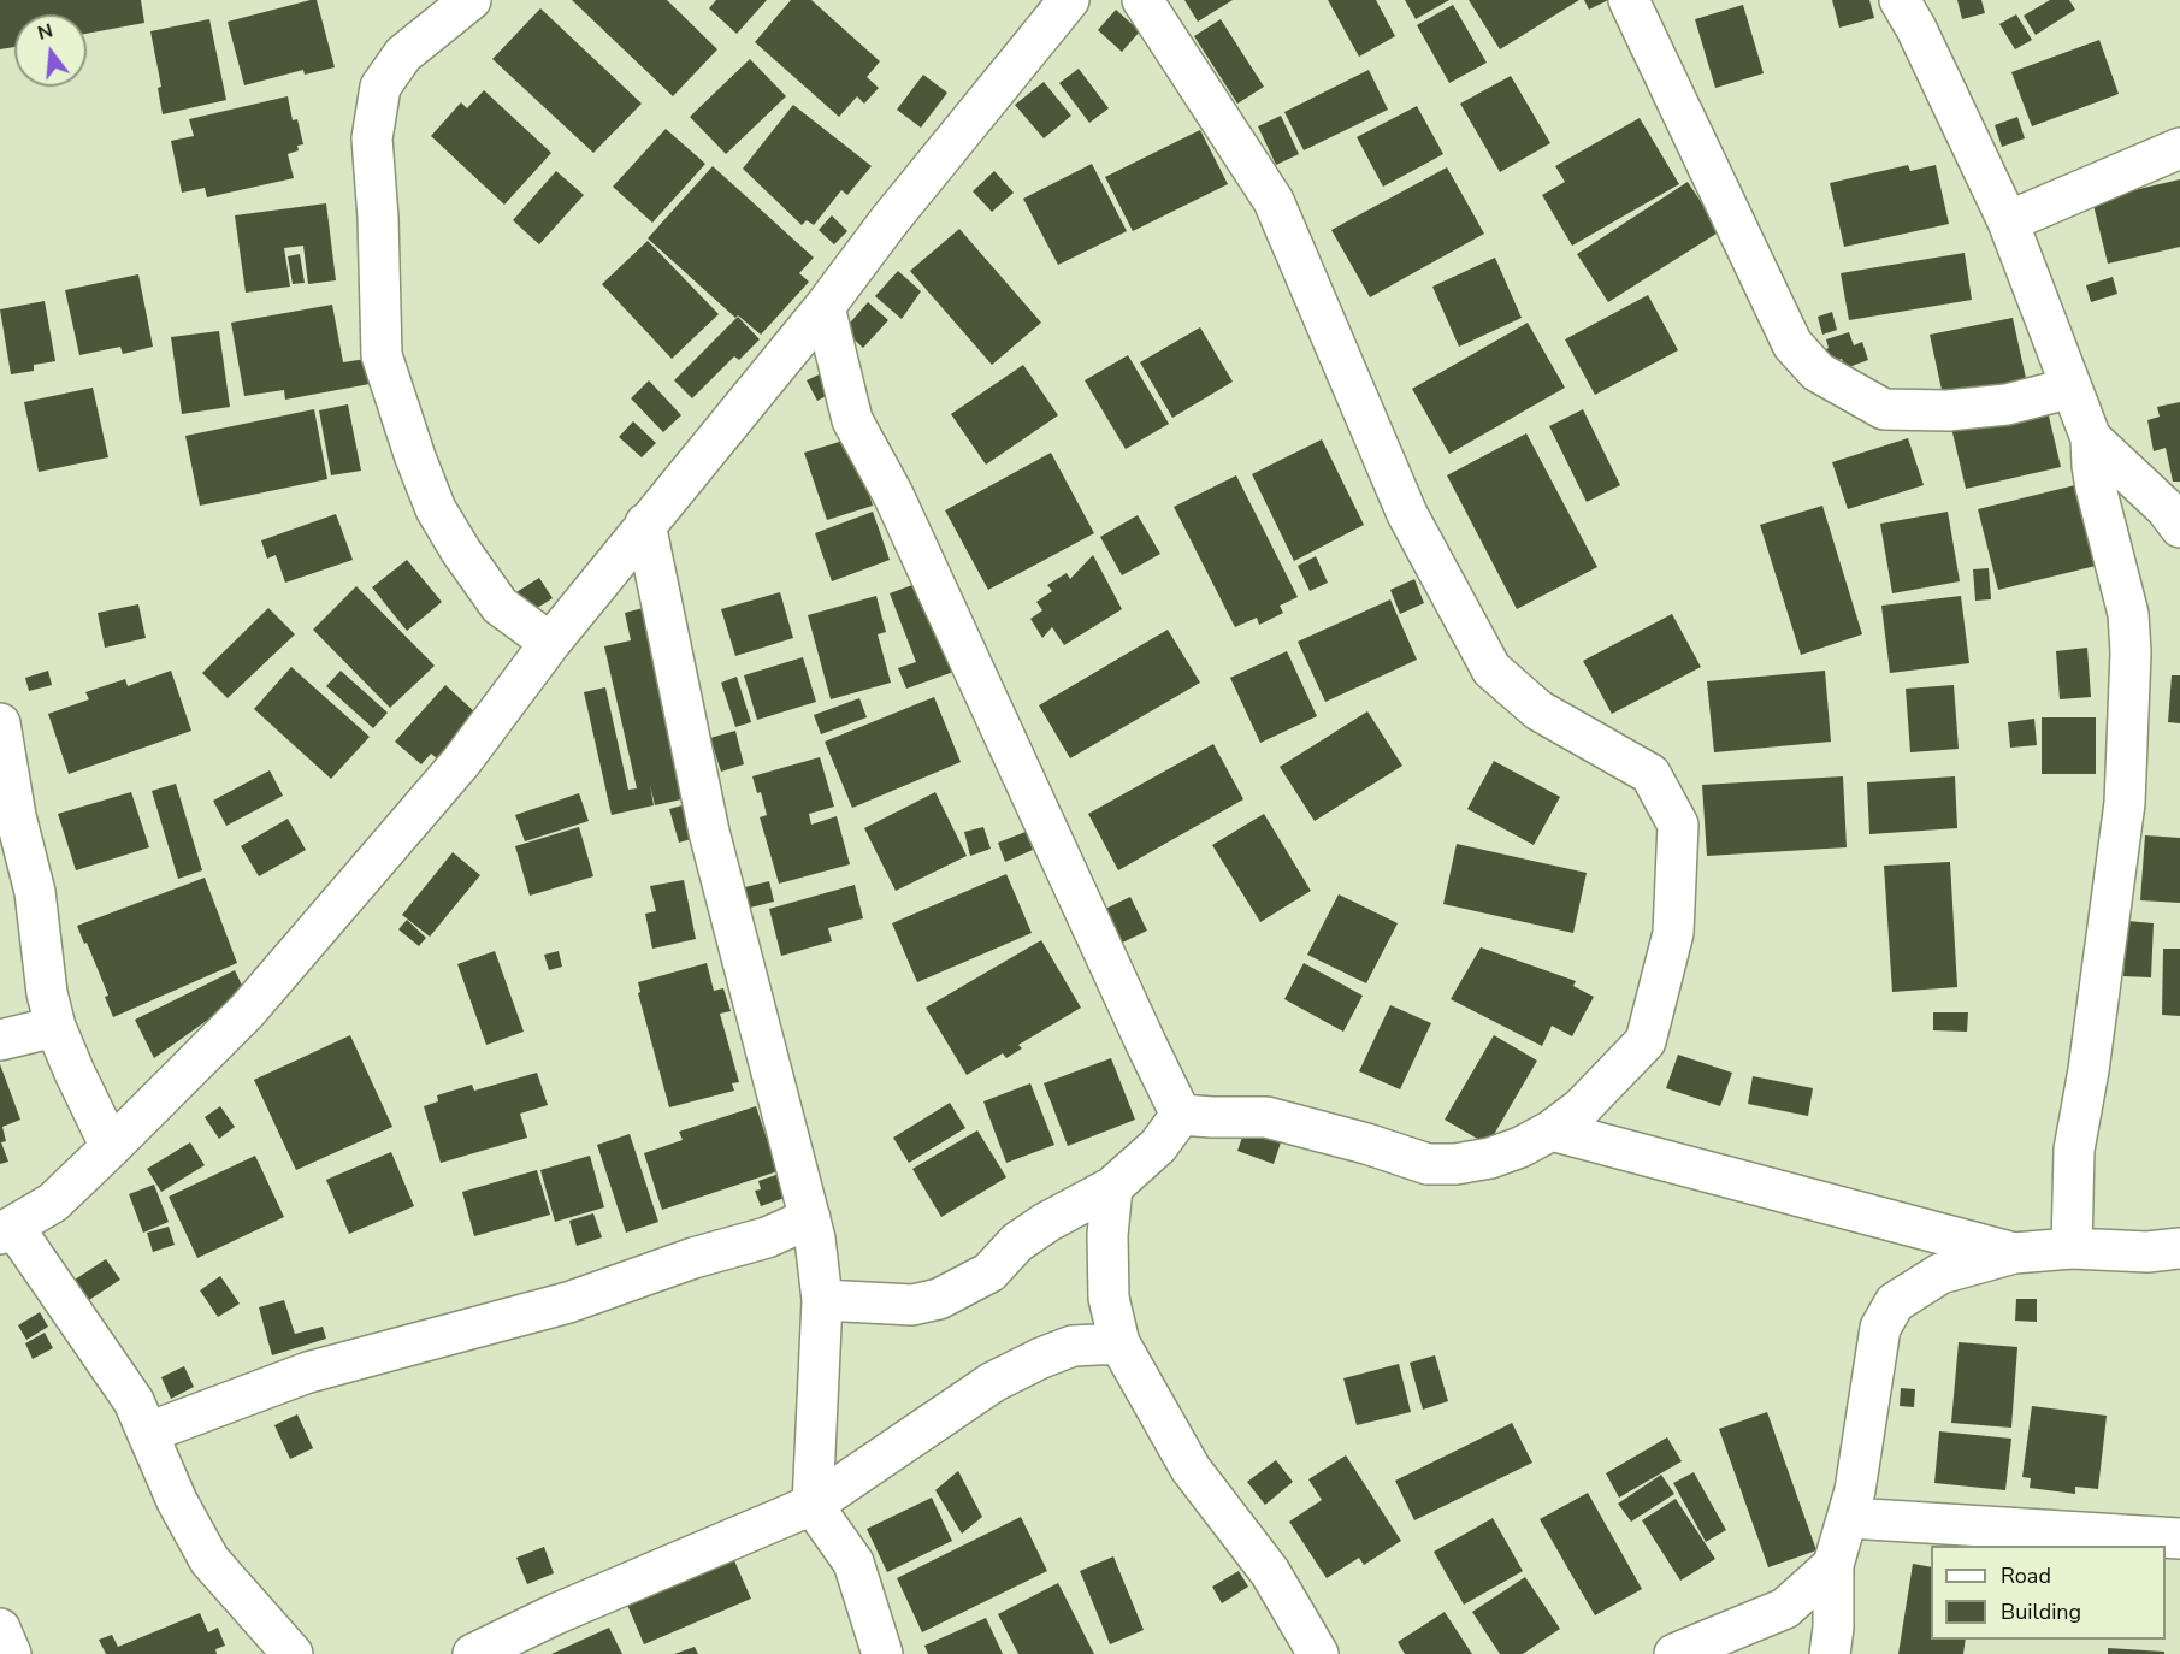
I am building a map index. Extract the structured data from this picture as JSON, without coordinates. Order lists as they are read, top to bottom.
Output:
{
  "legend": ["Road", "Building"],
  "north": "top"
}
